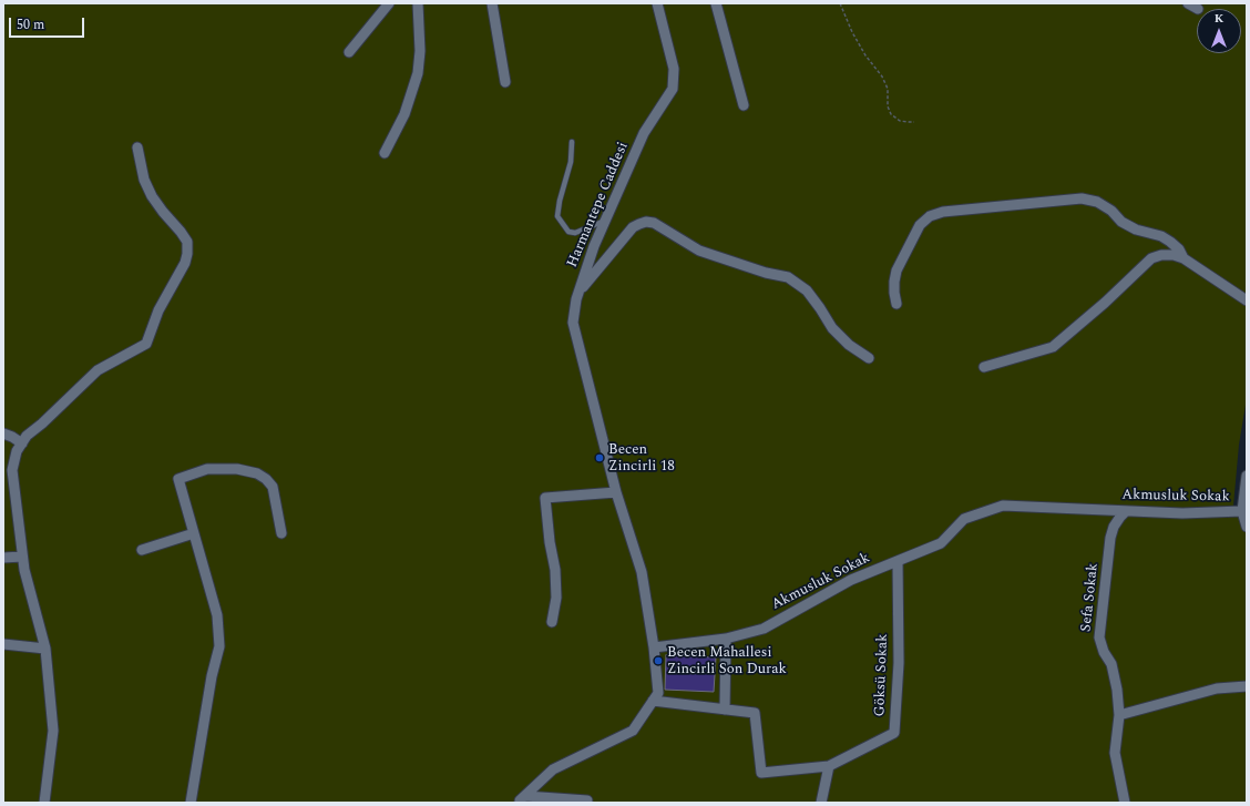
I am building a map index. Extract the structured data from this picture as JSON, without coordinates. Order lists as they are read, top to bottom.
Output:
{
  "streets": {
    "street": [
      "Harmantepe Caddesi",
      "Akmusluk Sokak",
      "Sefa Sokak",
      "Göksü Sokak"
    ]
  },
  "crossings": [
    ["Harmantepe Caddesi", "Akmusluk Sokak"],
    ["Akmusluk Sokak", "Sefa Sokak"],
    ["Akmusluk Sokak", "Göksü Sokak"]
  ],
  "places": ["Becen Zincirli 18", "Becen Mahallesi Zincirli Son Durak"],
  "scale_bar": "50 m",
  "north": "top"
}
